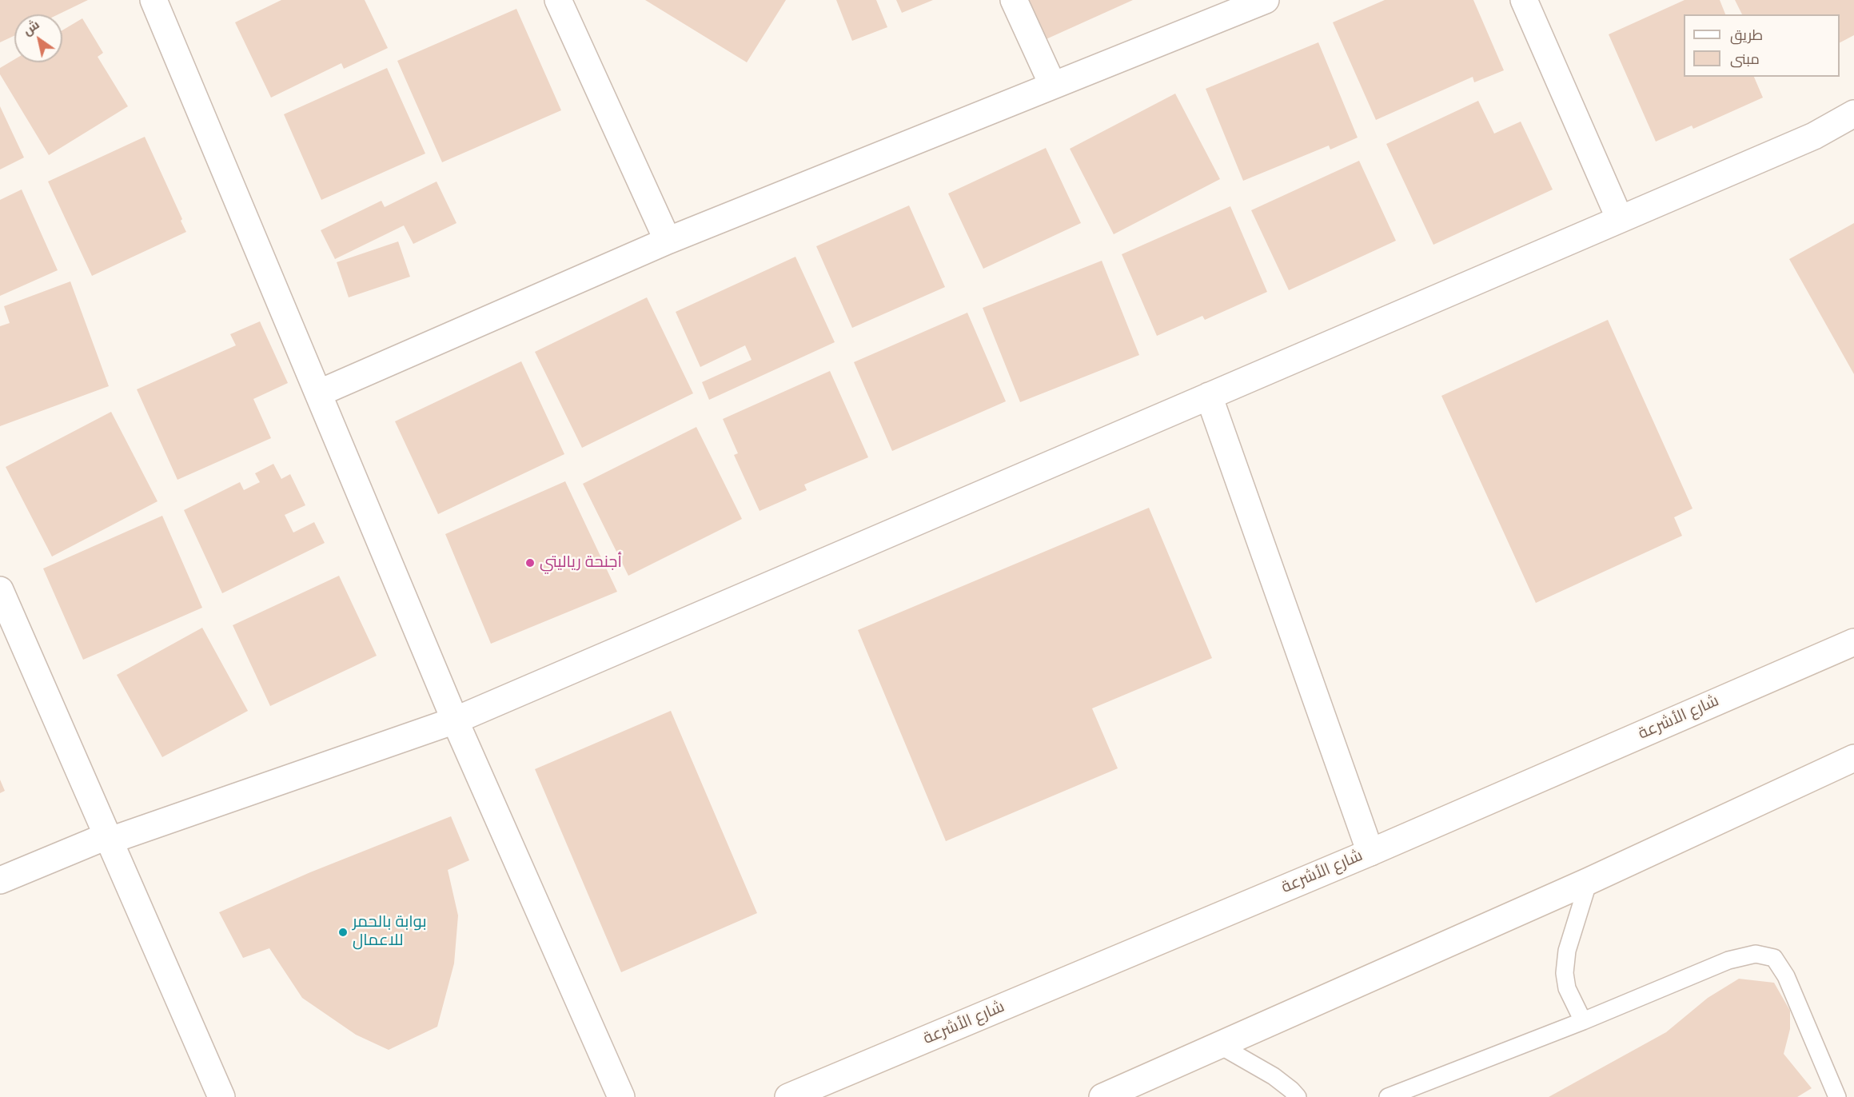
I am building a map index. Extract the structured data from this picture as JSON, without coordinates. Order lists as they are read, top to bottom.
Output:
{
  "streets": {
    "street": ["شارع الأشرعة"]
  },
  "places": ["أجنحة رياليتي", "بوابة بالحمر للاعمال"],
  "legend": ["طريق", "مبنى"],
  "north": "top left"
}
